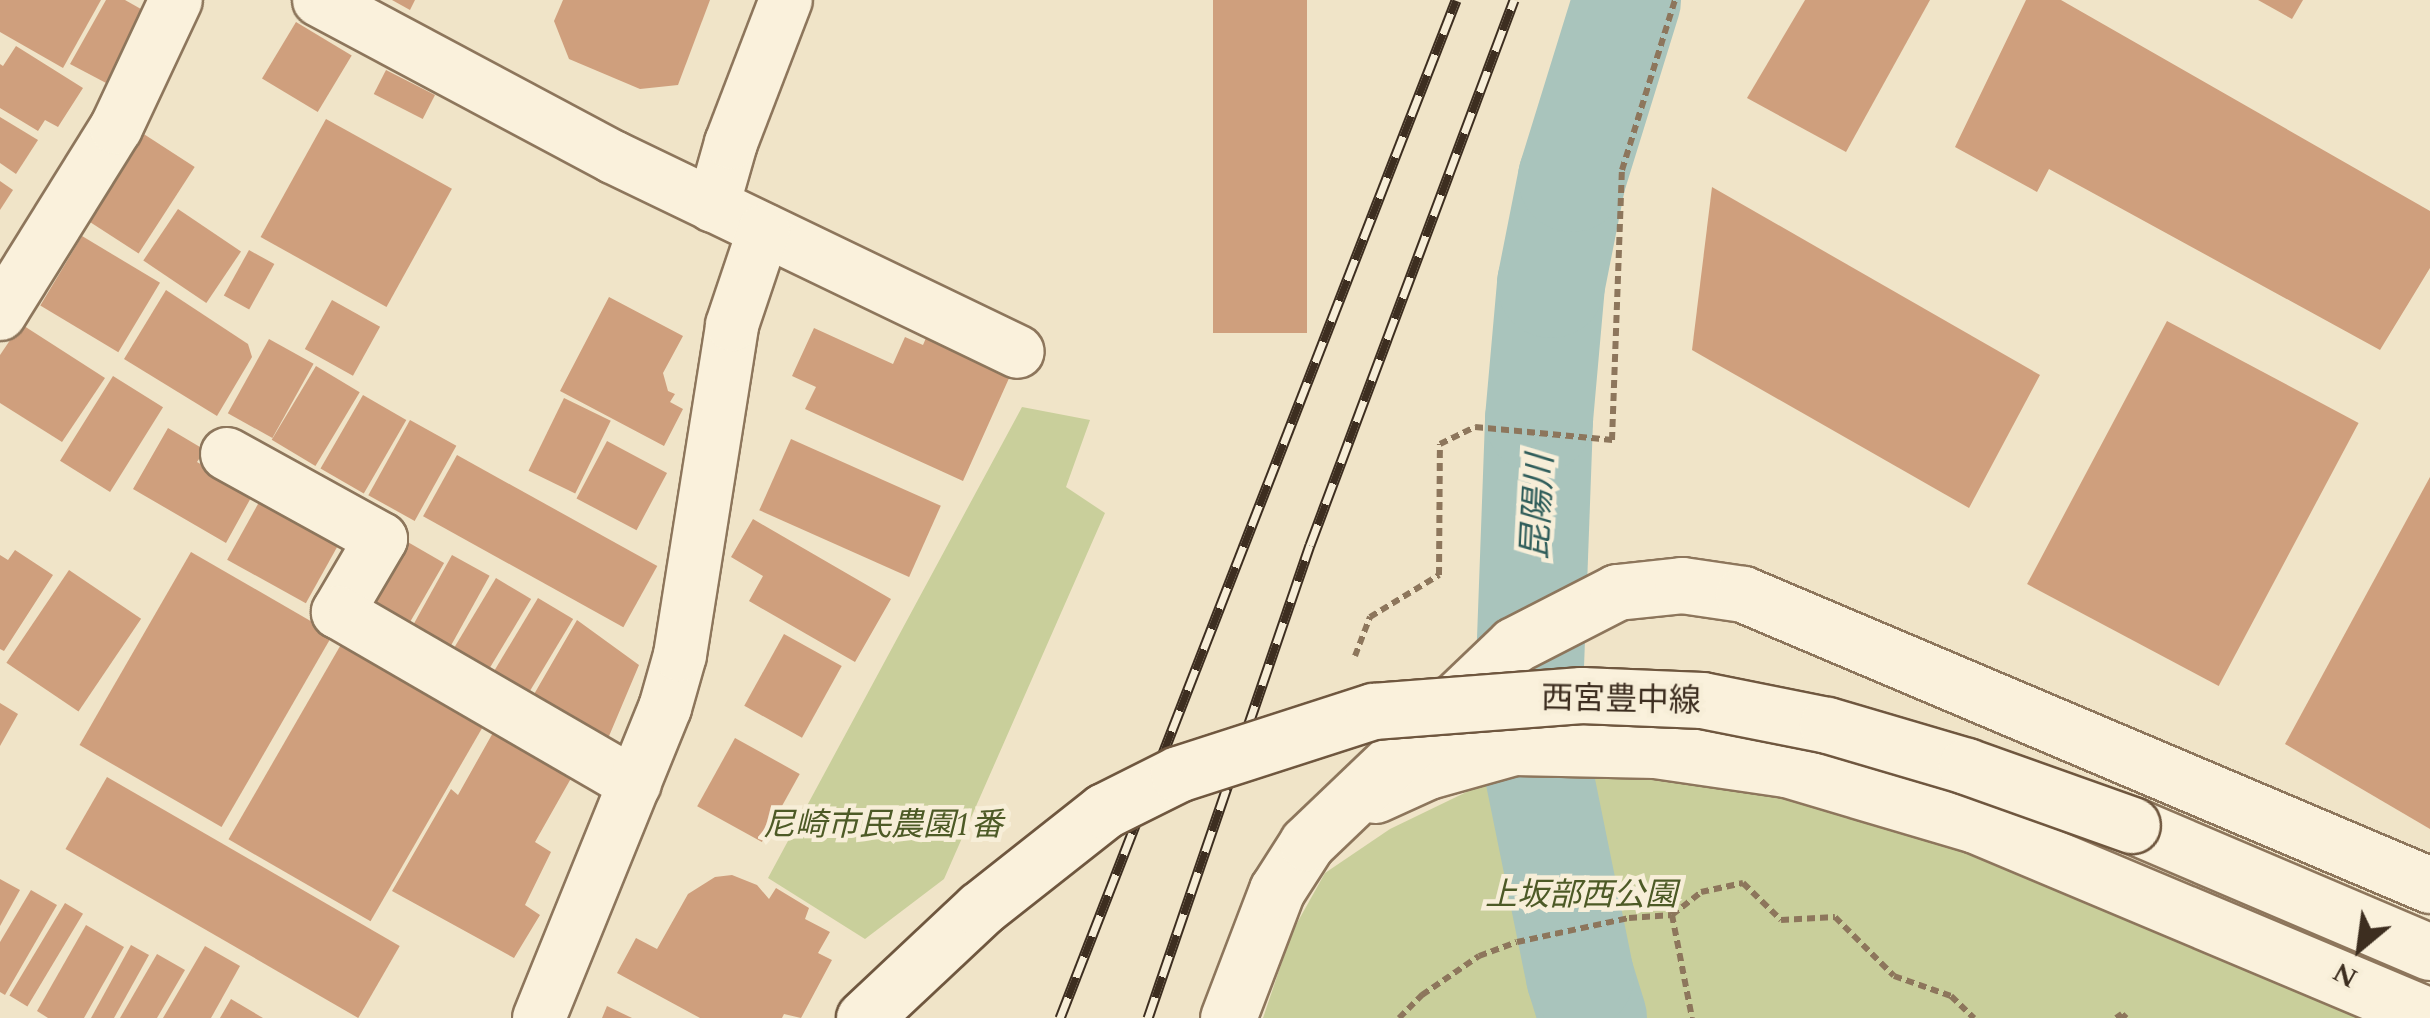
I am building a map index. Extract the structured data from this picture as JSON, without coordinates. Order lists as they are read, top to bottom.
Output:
{
  "streets": {
    "main road": ["西宮豊中線"]
  },
  "water": ["昆陽川"],
  "parks": ["尼崎市民農園1番", "上坂部西公園"],
  "north": "bottom left"
}
